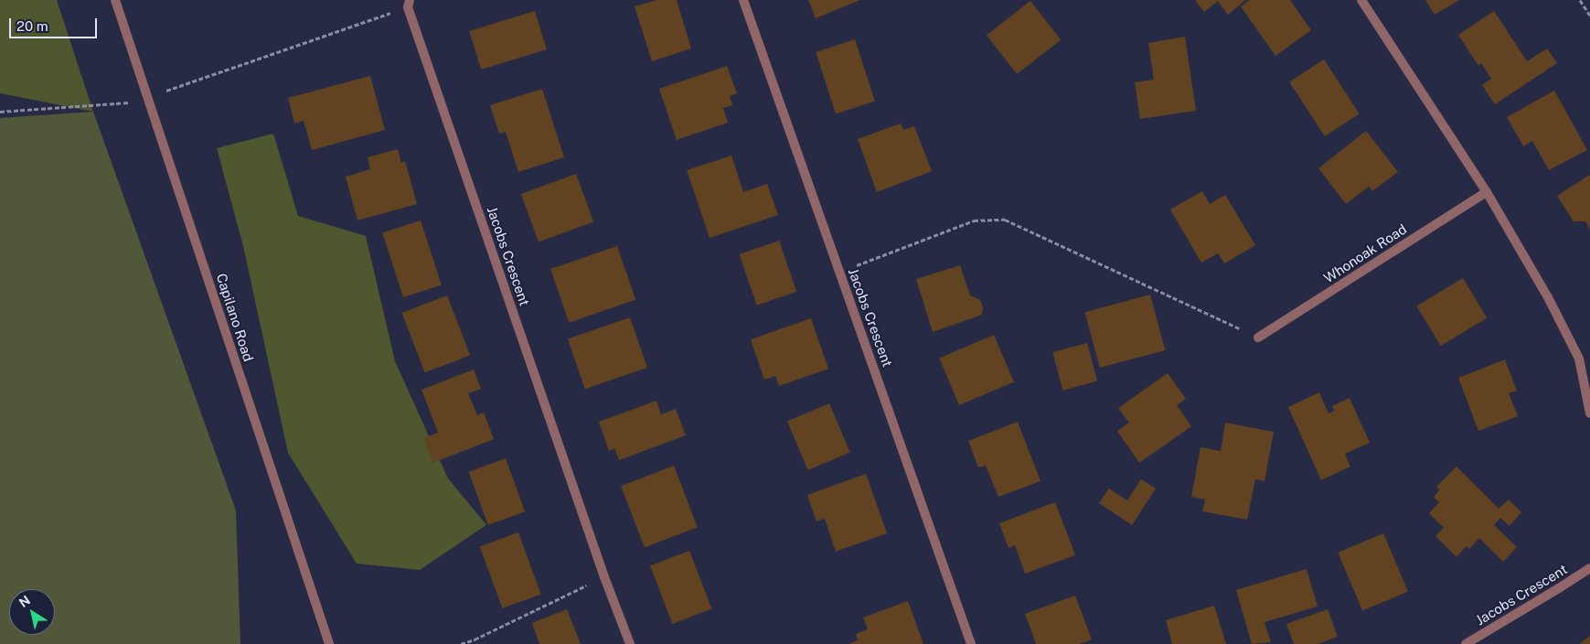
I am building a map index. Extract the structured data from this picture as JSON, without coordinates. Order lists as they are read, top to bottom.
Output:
{
  "streets": {
    "street": ["Whonoak Road", "Jacobs Crescent", "Capilano Road"]
  },
  "scale_bar": "20 m",
  "north": "top left"
}
